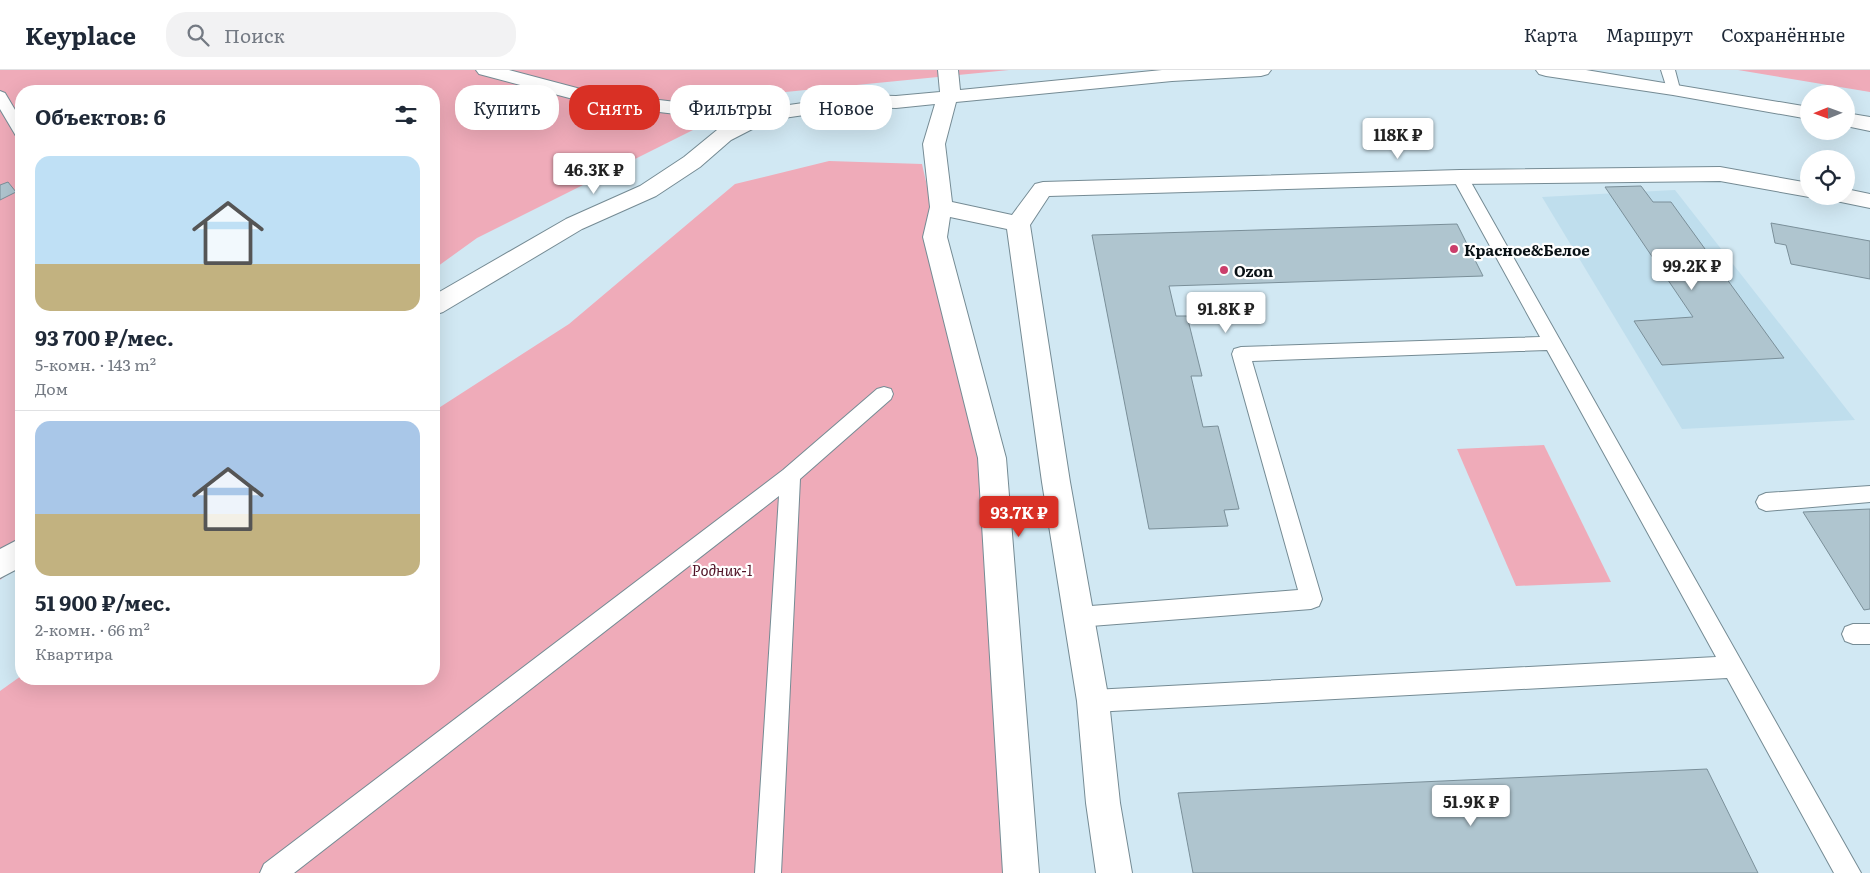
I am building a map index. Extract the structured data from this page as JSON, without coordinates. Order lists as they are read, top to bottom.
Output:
{
  "parks": ["Родник-1"],
  "places": ["Красное&Белое", "Ozon"],
  "north": "left",
  "page": {
    "header": "Keyplace",
    "search": "Поиск",
    "nav": ["Карта", "Маршрут", "Сохранённые"],
    "chip": [
      "Купить",
      "Снять",
      "Фильтры",
      "Новое"
    ],
    "heading": "Объектов: 6",
    "price": [
      "118K ₽",
      "46.3K ₽",
      "99.2K ₽",
      "91.8K ₽",
      "93.7K ₽",
      "51.9K ₽"
    ],
    "list": [
      {
        "name": "93 700 ₽/мес.",
        "note": "5-комн. · 143 m² · Дом"
      },
      {
        "name": "51 900 ₽/мес.",
        "note": "2-комн. · 66 m² · Квартира"
      }
    ]
  }
}
